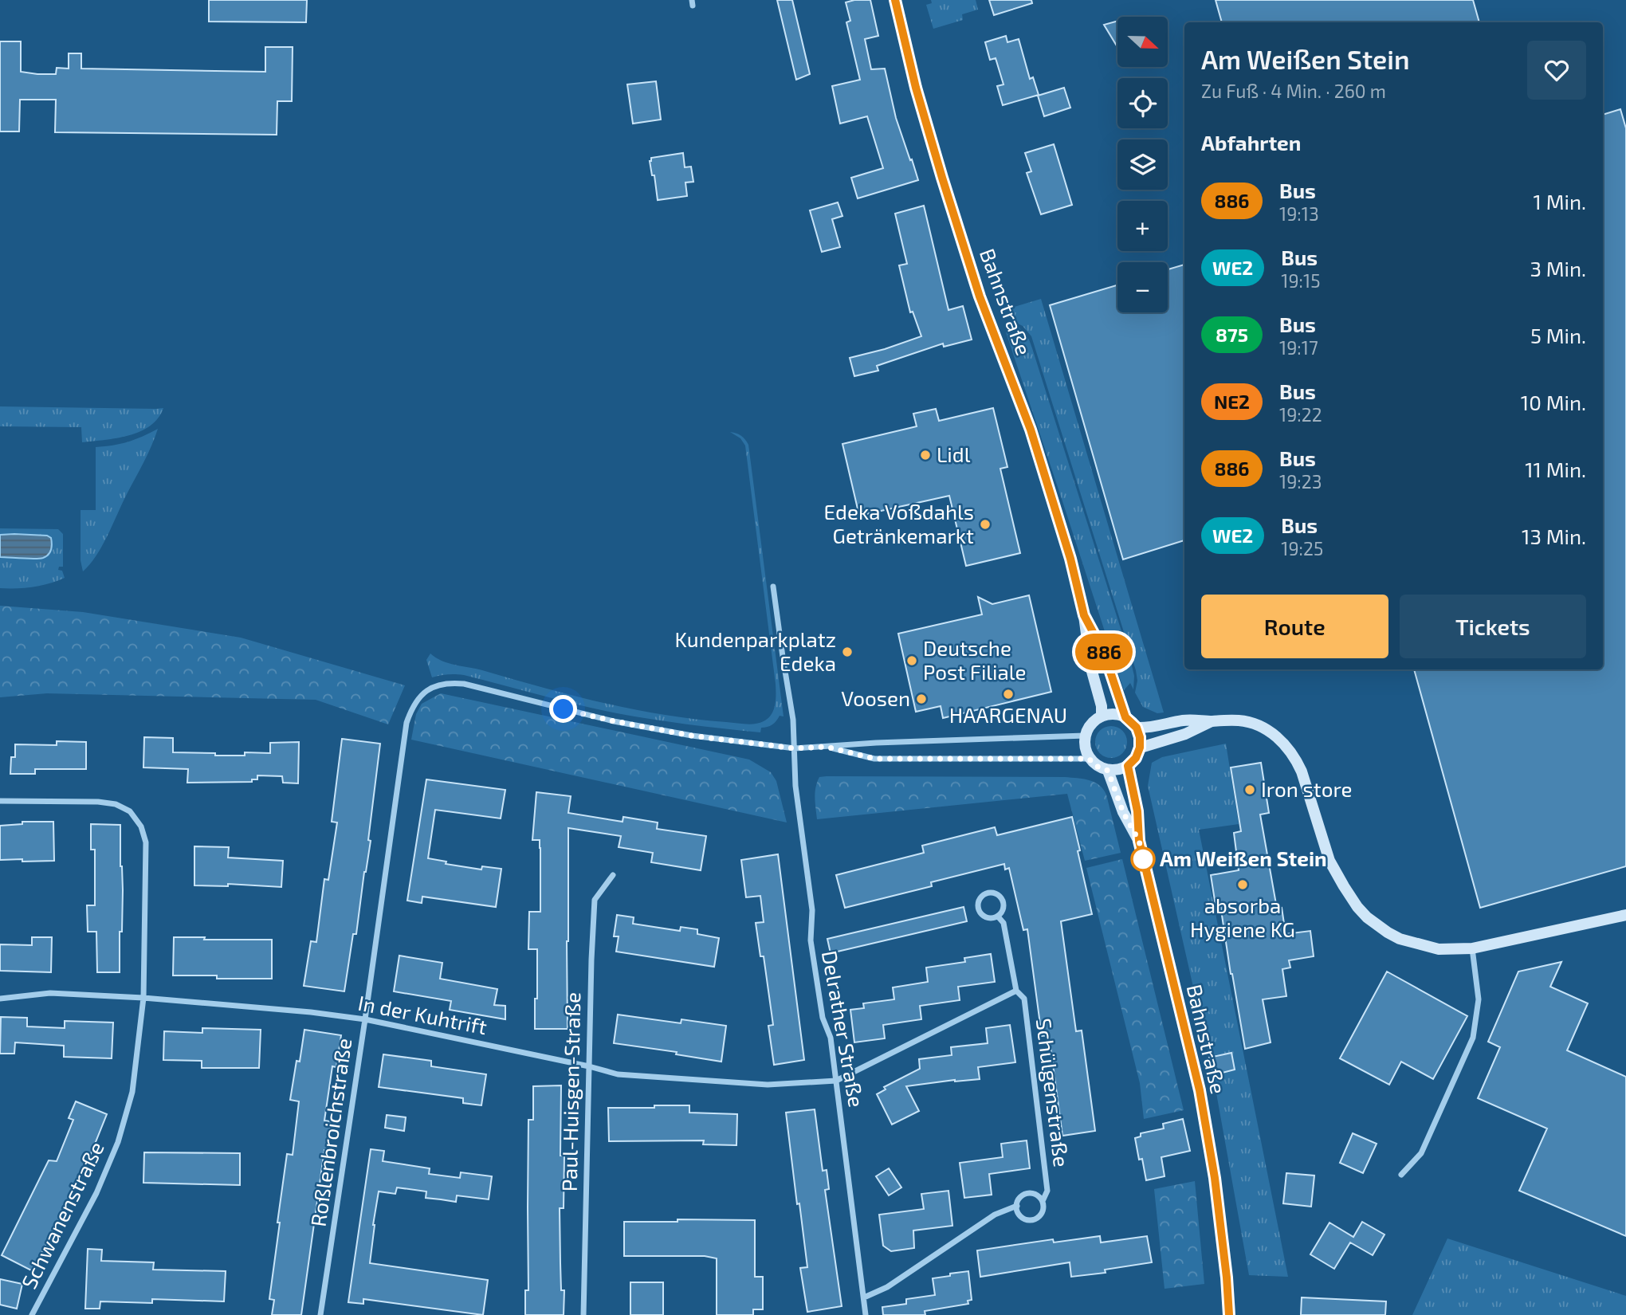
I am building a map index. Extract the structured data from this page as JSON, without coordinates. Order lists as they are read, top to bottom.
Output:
{
  "streets": {
    "street": [
      "Bahnstraße",
      "In der Kuhtrift",
      "Delrather Straße",
      "Paul-Huisgen-Straße",
      "Schülgenstraße",
      "Roßlenbroichstraße",
      "Schwanenstraße"
    ]
  },
  "crossings": [
    ["In der Kuhtrift", "Delrather Straße"],
    ["In der Kuhtrift", "Paul-Huisgen-Straße"],
    ["In der Kuhtrift", "Roßlenbroichstraße"],
    ["In der Kuhtrift", "Schwanenstraße"],
    ["Delrather Straße", "Roßlenbroichstraße"]
  ],
  "places": [
    "Lidl",
    "Edeka Voßdahls Getränkemarkt",
    "Kundenparkplatz Edeka",
    "Deutsche Post Filiale",
    "HAARGENAU",
    "Voosen",
    "Iron store",
    "Am Weißen Stein",
    "absorba Hygiene KG"
  ],
  "lines": ["bus line 886"],
  "north": "right",
  "page": {
    "on_map": "886",
    "map_buttons": ["+", "−"],
    "heading": [
      ["Am Weißen Stein", "Zu Fuß · 4 Min. · 260 m"],
      "Abfahrten"
    ],
    "list": [
      {
        "mark": "886",
        "name": "Bus",
        "note": "19:13",
        "value": "1 Min."
      },
      {
        "mark": "WE2",
        "name": "Bus",
        "note": "19:15",
        "value": "3 Min."
      },
      {
        "mark": "875",
        "name": "Bus",
        "note": "19:17",
        "value": "5 Min."
      },
      {
        "mark": "NE2",
        "name": "Bus",
        "note": "19:22",
        "value": "10 Min."
      },
      {
        "mark": "886",
        "name": "Bus",
        "note": "19:23",
        "value": "11 Min."
      },
      {
        "mark": "WE2",
        "name": "Bus",
        "note": "19:25",
        "value": "13 Min."
      }
    ],
    "buttons": ["Route", "Tickets"]
  }
}
